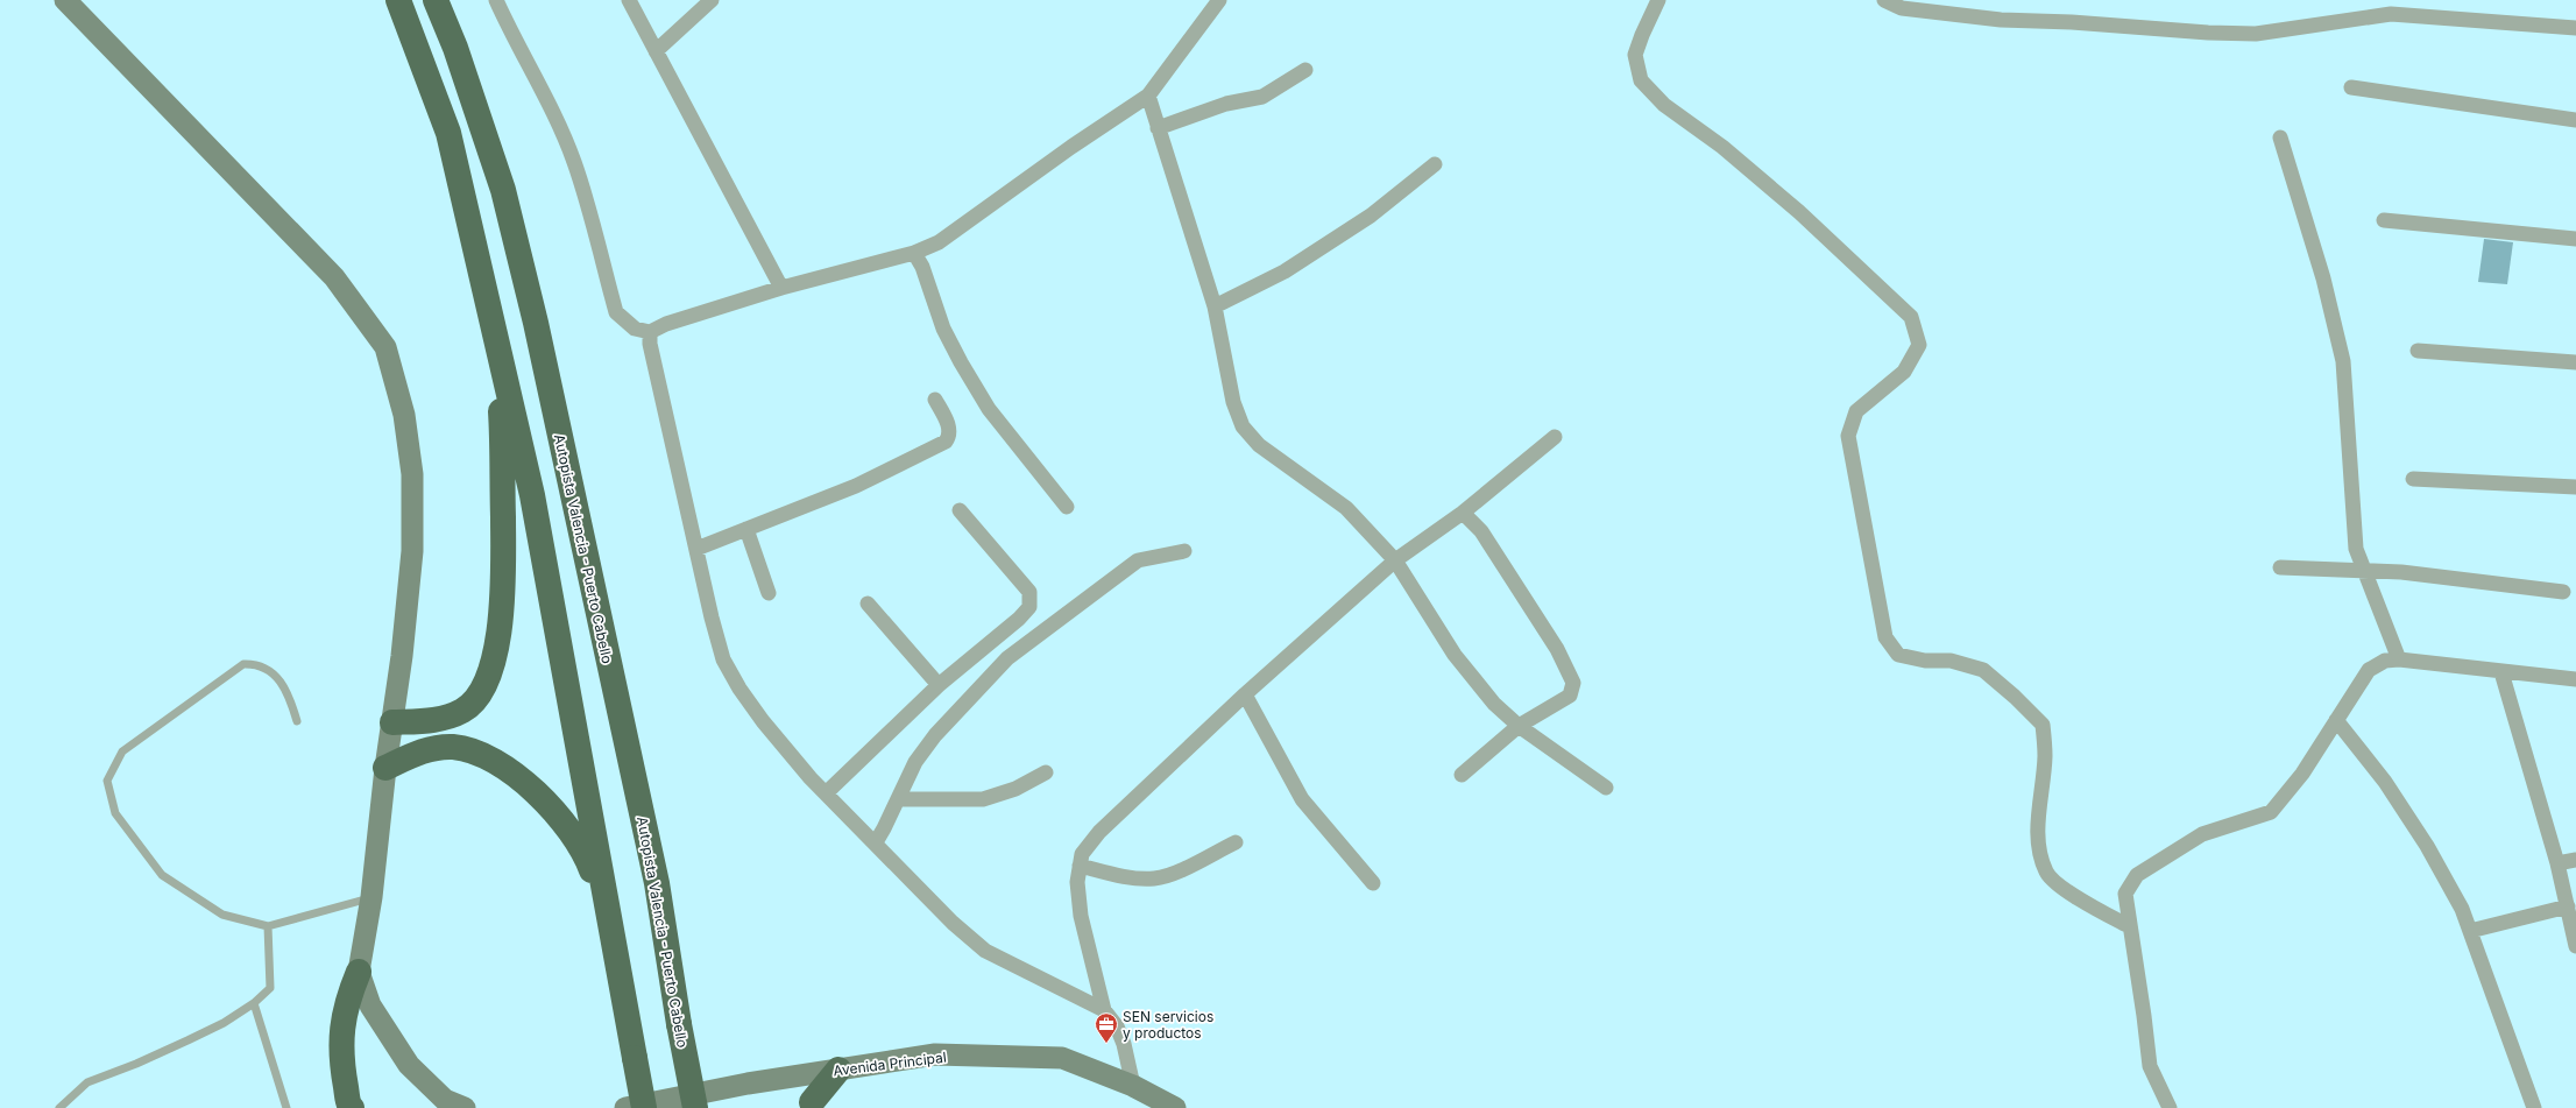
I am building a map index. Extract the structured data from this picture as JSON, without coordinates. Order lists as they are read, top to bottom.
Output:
{
  "streets": {
    "highway": ["Autopista Valencia - Puerto Cabello"],
    "main road": ["Avenida Principal"]
  },
  "places": {
    "office": ["SEN servicios y productos"]
  }
}
